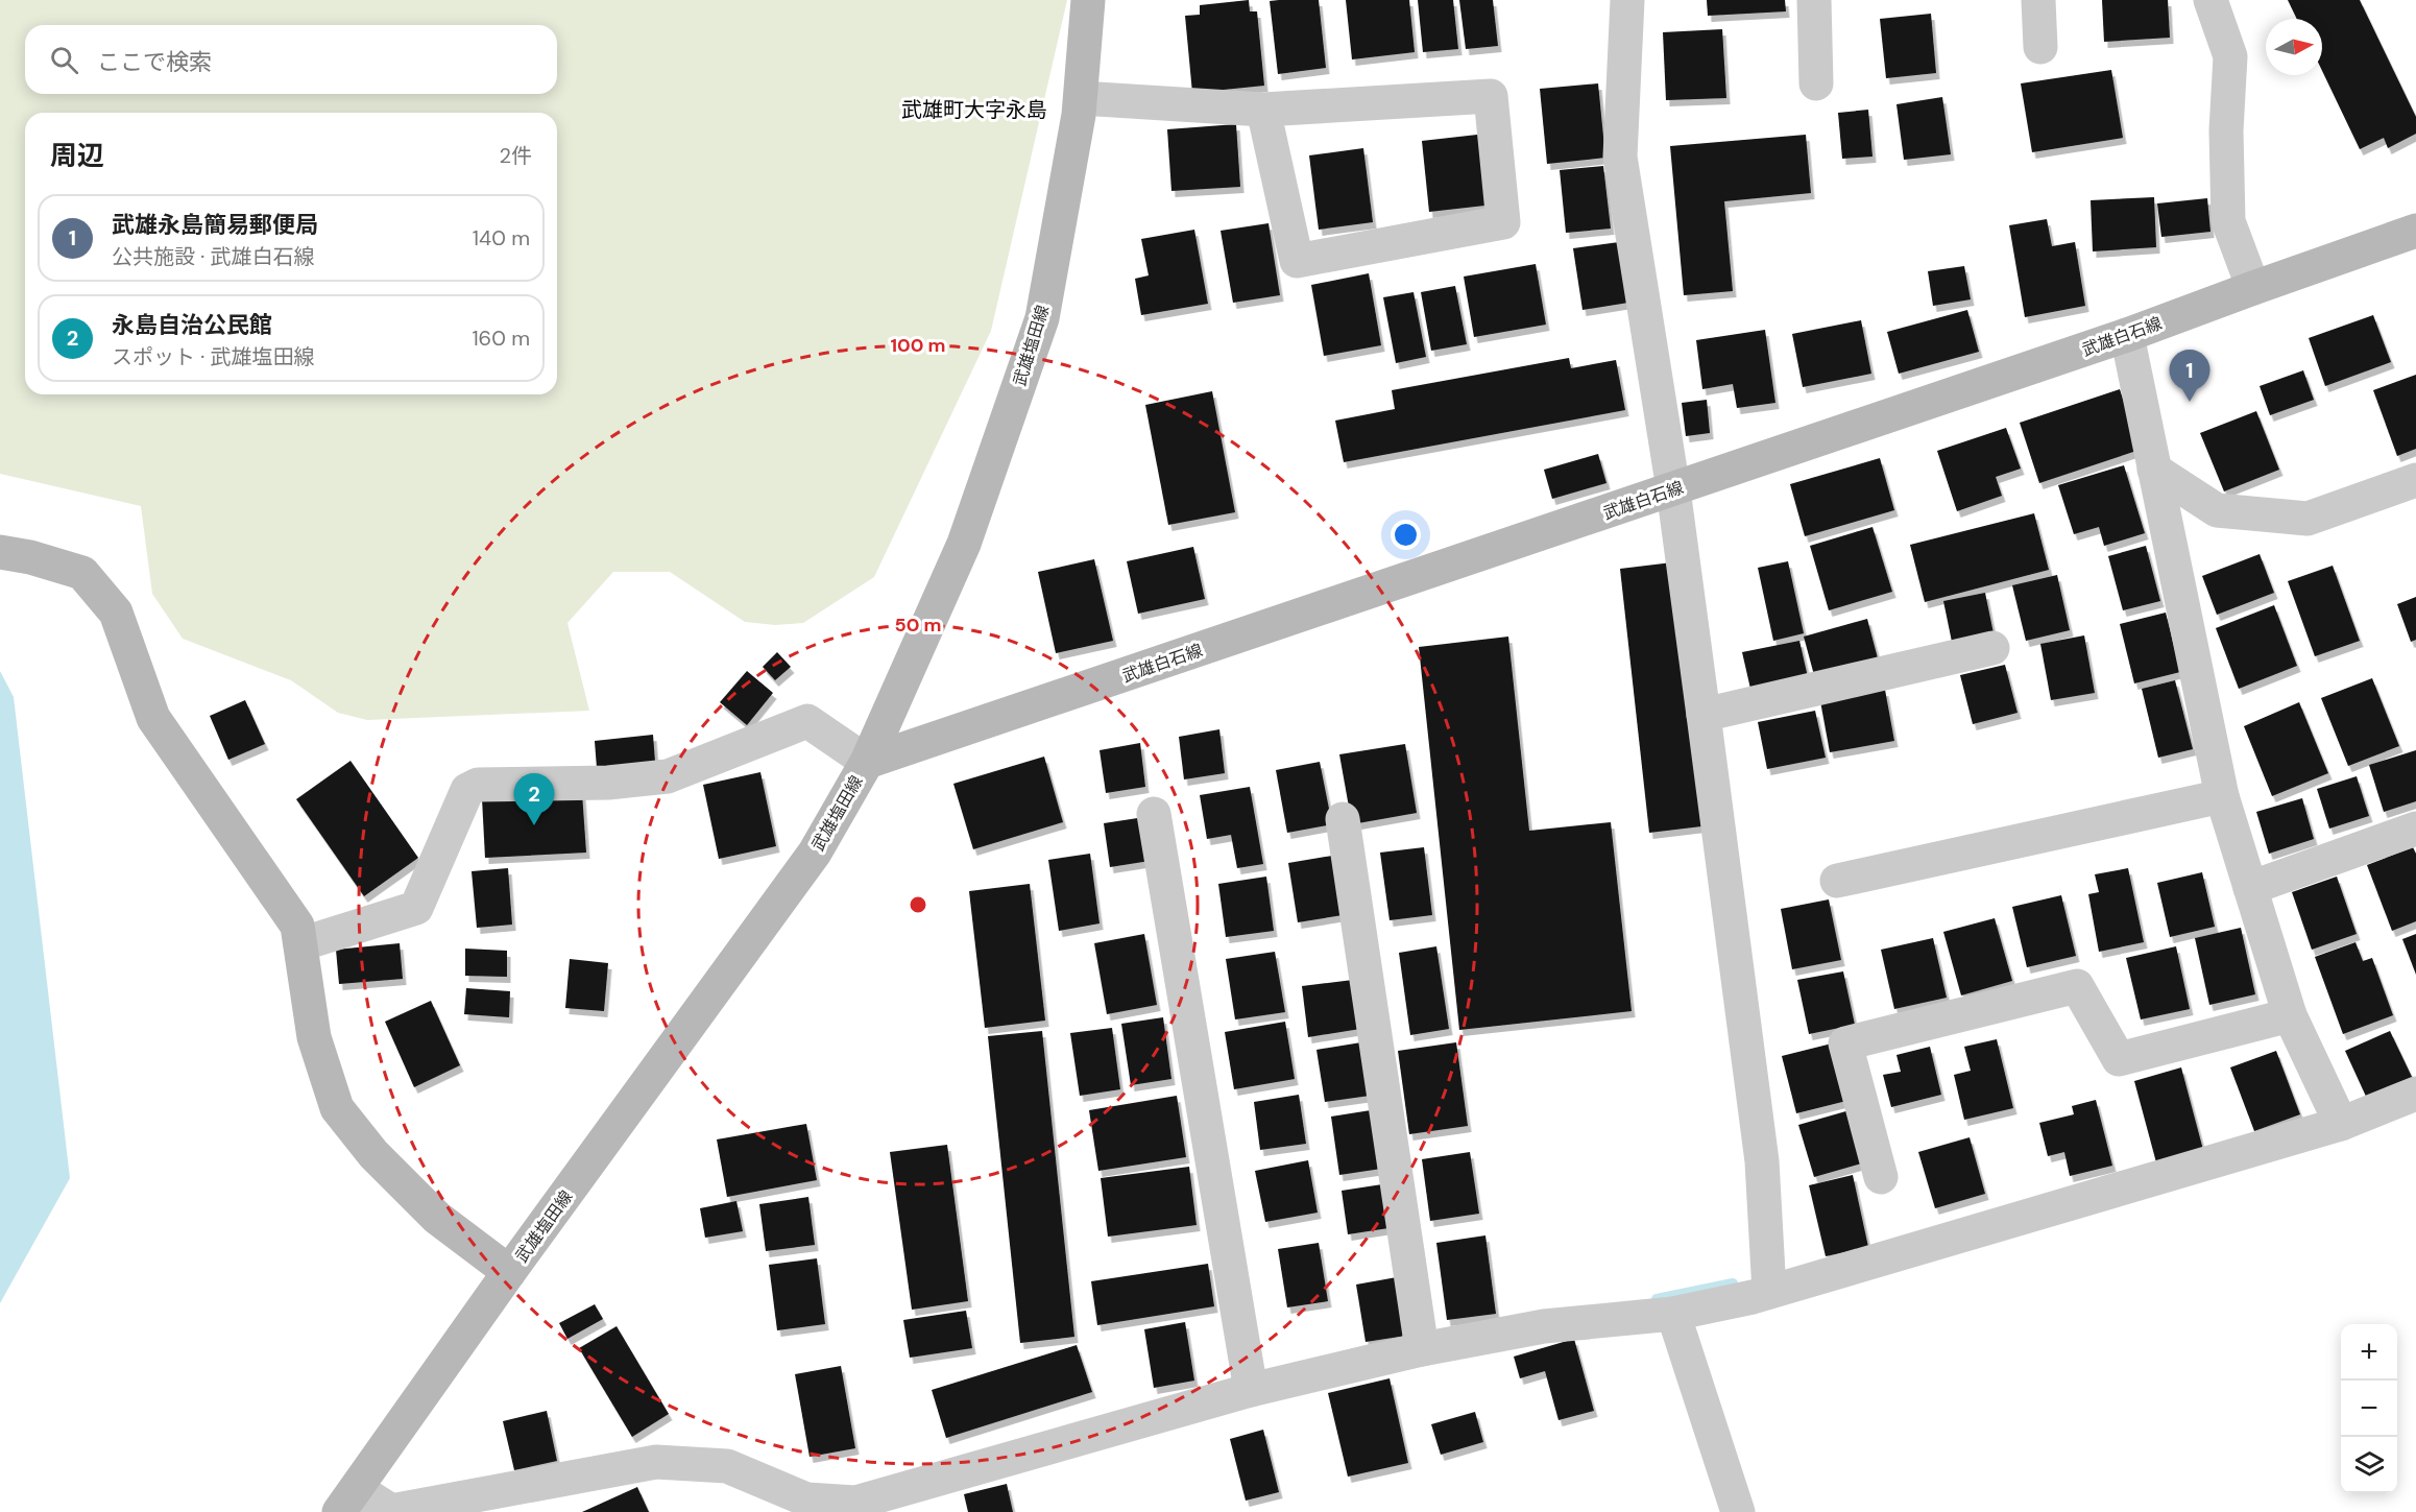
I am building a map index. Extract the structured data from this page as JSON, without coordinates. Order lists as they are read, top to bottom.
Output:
{
  "streets": {
    "main road": ["武雄白石線", "武雄塩田線"]
  },
  "crossings": [
    ["武雄白石線", "武雄塩田線"]
  ],
  "districts": ["武雄町大字永島"],
  "north": "right",
  "page": {
    "search": "ここで検索",
    "heading": ["周辺", "2件"],
    "list": [
      {
        "mark": "1",
        "name": "武雄永島簡易郵便局",
        "note": "公共施設 · 武雄白石線",
        "value": "140 m"
      },
      {
        "mark": "2",
        "name": "永島自治公民館",
        "note": "スポット · 武雄塩田線",
        "value": "160 m"
      }
    ],
    "pins": ["1", "2"],
    "map_buttons": ["+", "−"]
  },
  "rings": ["100 m", "50 m"]
}
